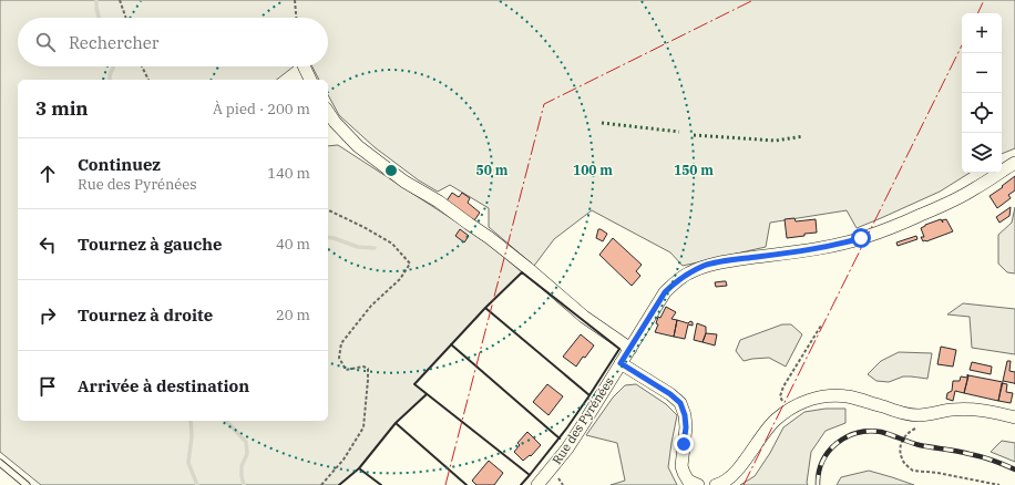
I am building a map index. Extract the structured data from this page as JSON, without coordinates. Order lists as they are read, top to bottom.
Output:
{
  "streets": {
    "street": ["Rue des Pyrénées"]
  },
  "page": {
    "map_buttons": ["+", "−"],
    "search": "Rechercher",
    "heading": ["3 min", "À pied · 200 m"],
    "list": [
      ["Continuez", "Rue des Pyrénées", "140 m"],
      ["Tournez à gauche", "40 m"],
      ["Tournez à droite", "20 m"],
      "Arrivée à destination"
    ]
  },
  "rings": ["50 m", "100 m", "150 m"]
}
